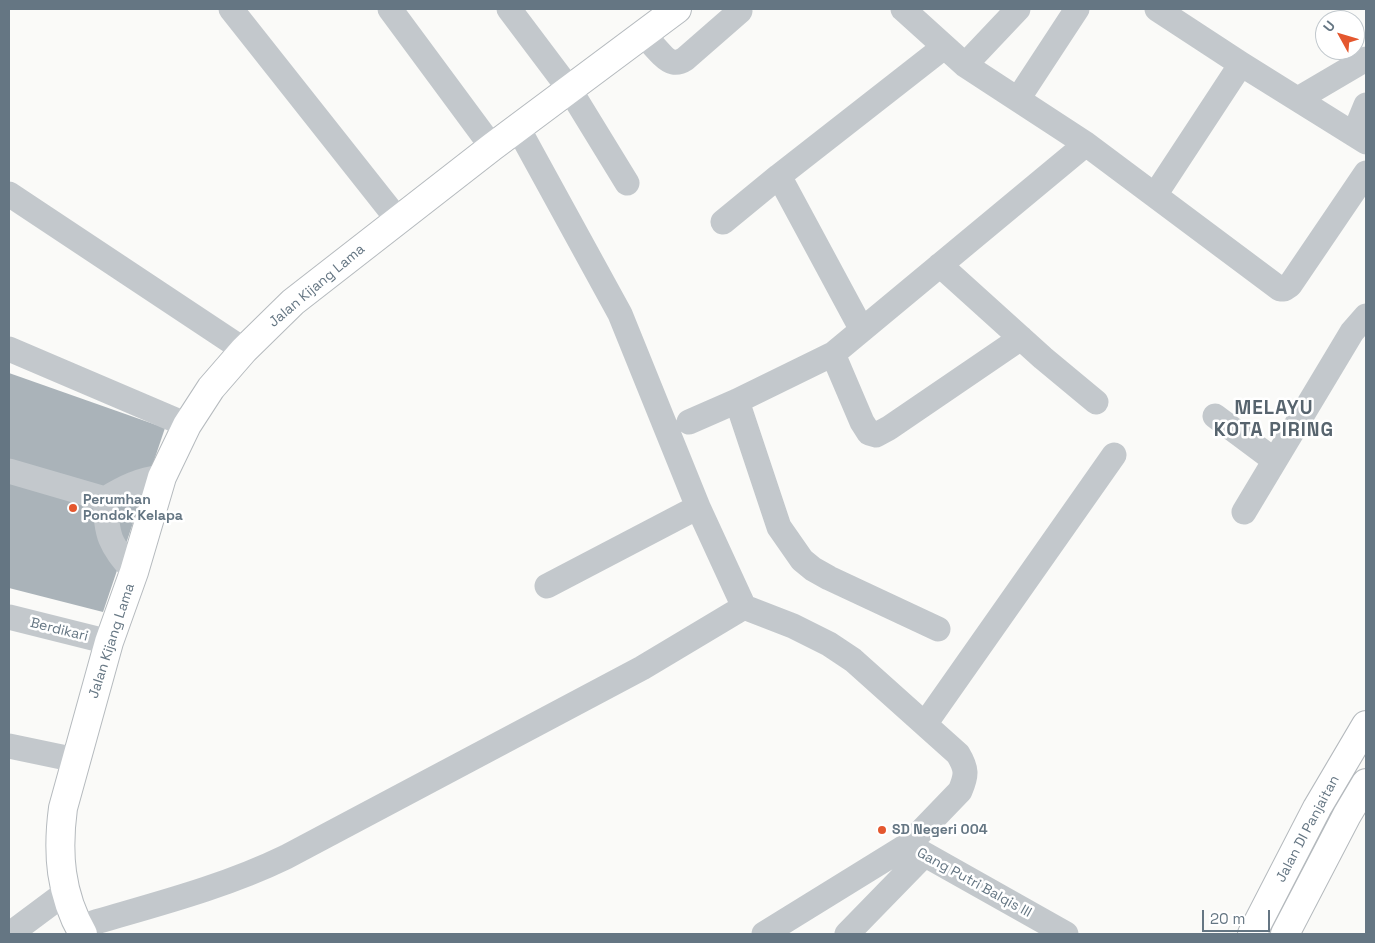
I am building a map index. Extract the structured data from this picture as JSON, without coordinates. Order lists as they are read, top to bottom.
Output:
{
  "streets": {
    "main road": ["Jalan Kijang Lama", "Jalan DI Panjaitan"],
    "street": ["Berdikari", "Gang Putri Balqis III"]
  },
  "crossings": [
    ["Jalan Kijang Lama", "Berdikari"]
  ],
  "districts": ["MELAYU KOTA PIRING"],
  "places": ["Perumhan Pondok Kelapa", "SD Negeri 004"],
  "scale_bar": "20 m",
  "north": "top left"
}
